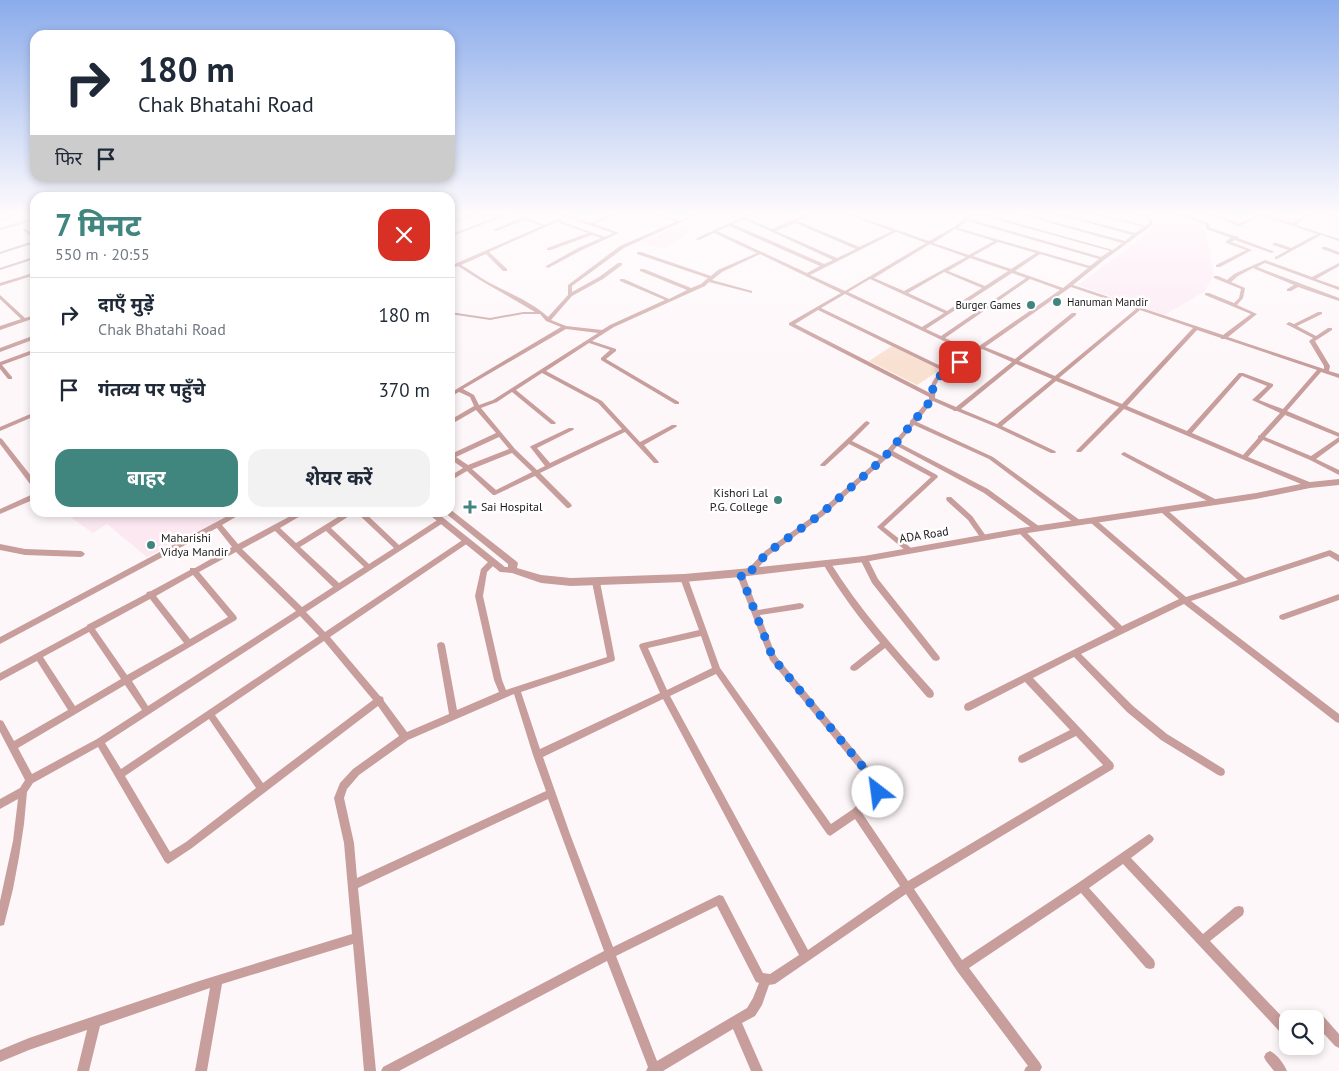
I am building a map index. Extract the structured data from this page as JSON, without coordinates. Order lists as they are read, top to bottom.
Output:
{
  "streets": {
    "street": ["ADA Road"]
  },
  "places": {
    "other": [
      "Hanuman Mandir",
      "Burger Games",
      "Kishori Lal P.G. College",
      "Maharishi Vidya Mandir"
    ],
    "health": ["Sai Hospital"]
  },
  "page": {
    "turn": ["180 m", "Chak Bhatahi Road"],
    "then": "फिर",
    "heading": ["7 मिनट", "550 m · 20:55"],
    "list": [
      {
        "name": "दाएँ मुड़ें",
        "note": "Chak Bhatahi Road",
        "value": "180 m"
      },
      {
        "name": "गंतव्य पर पहुँचे",
        "value": "370 m"
      }
    ],
    "buttons": ["बाहर", "शेयर करें"]
  }
}
